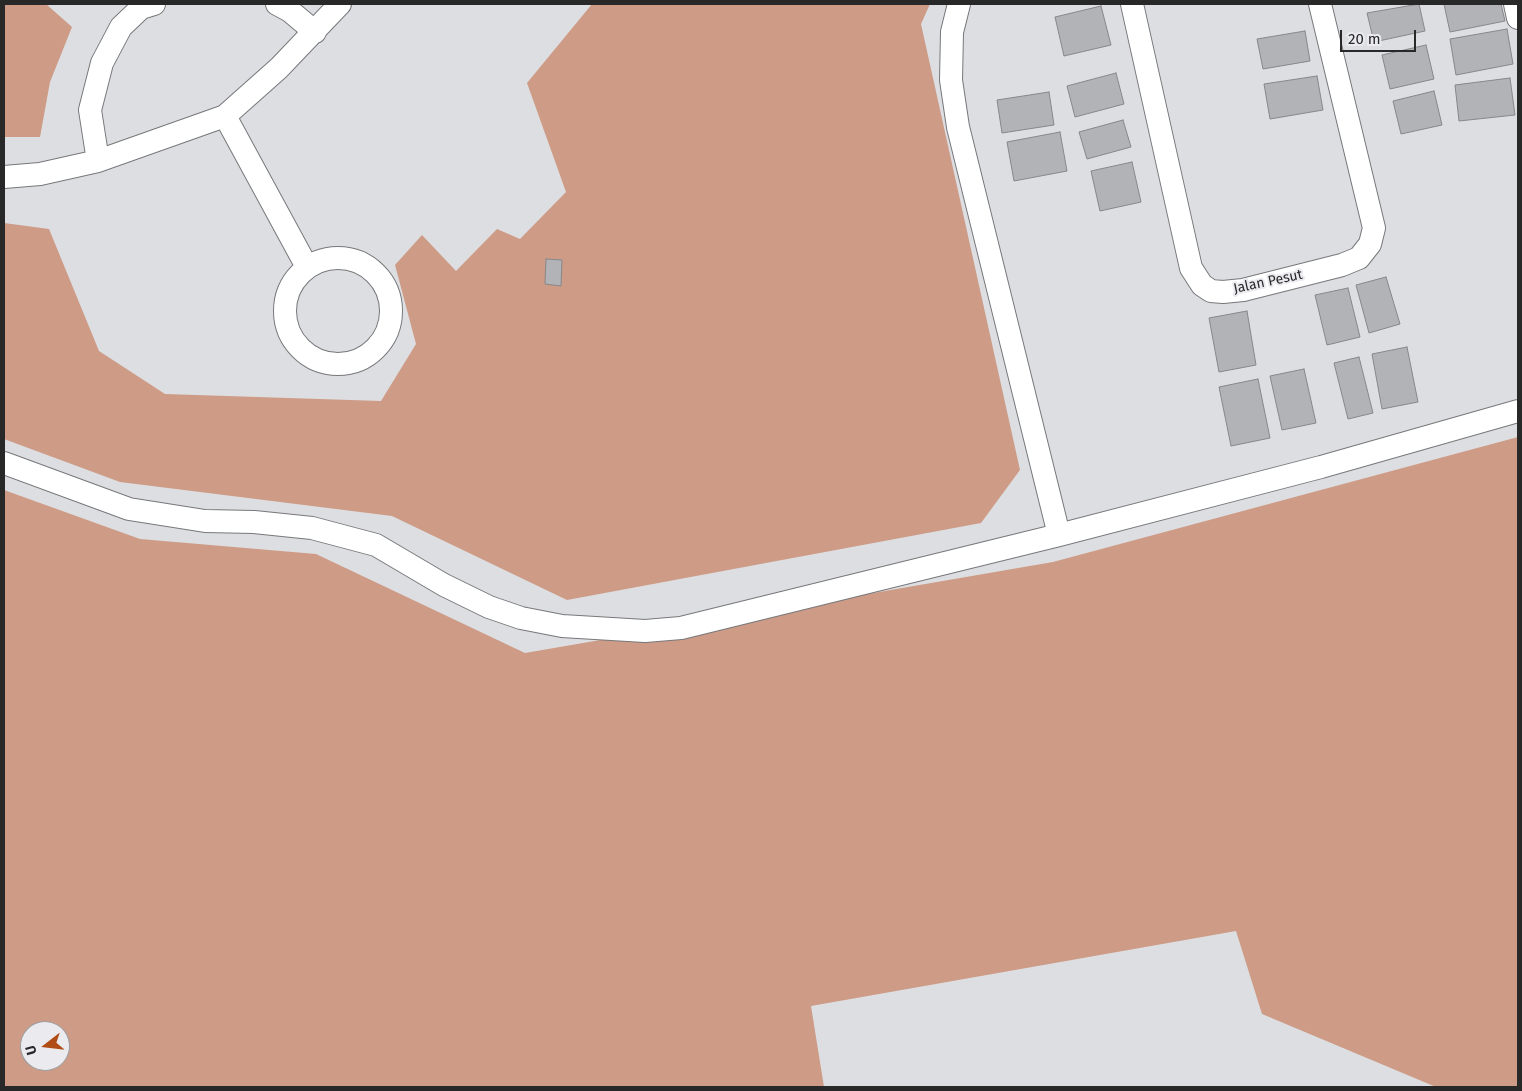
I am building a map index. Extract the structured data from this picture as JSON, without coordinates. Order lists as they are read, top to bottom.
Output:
{
  "streets": {
    "street": ["Jalan Pesut"]
  },
  "scale_bar": "20 m",
  "north": "left"
}
